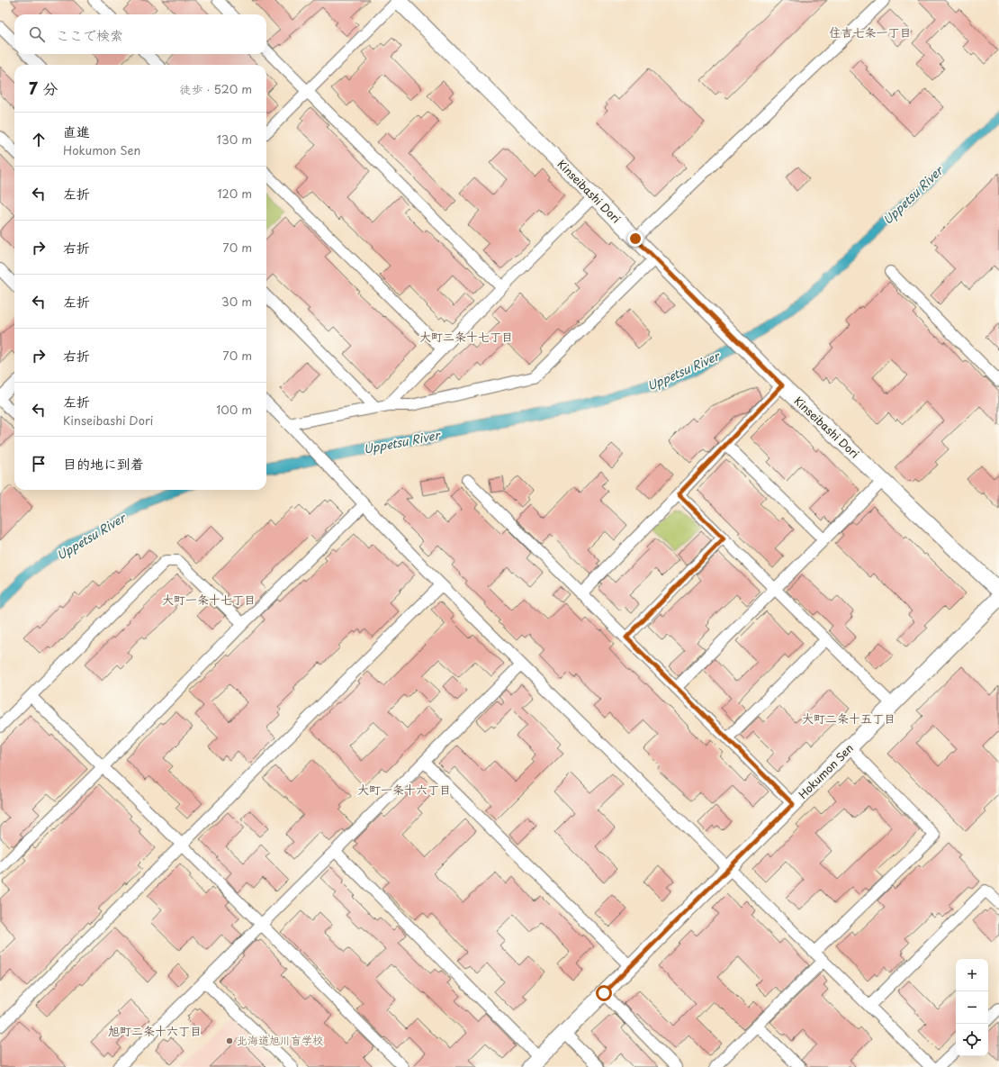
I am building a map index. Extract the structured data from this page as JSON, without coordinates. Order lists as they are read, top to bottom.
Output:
{
  "streets": {
    "street": ["Kinseibashi Dori", "Hokumon Sen"]
  },
  "districts": [
    "住吉七条一丁目",
    "大町二条十七丁目",
    "大町一条十七丁目",
    "大町二条十五丁目",
    "大町一条十六丁目",
    "旭町二条十六丁目"
  ],
  "water": ["Uppetsu River"],
  "places": ["北海道旭川盲学校"],
  "page": {
    "search": "ここで検索",
    "heading": ["7 分", "徒歩 · 520 m"],
    "list": [
      ["直進", "Hokumon Sen", "130 m"],
      ["左折", "120 m"],
      ["右折", "70 m"],
      ["左折", "30 m"],
      ["右折", "70 m"],
      ["左折", "Kinseibashi Dori", "100 m"],
      "目的地に到着"
    ],
    "map_buttons": ["+", "−"]
  }
}
